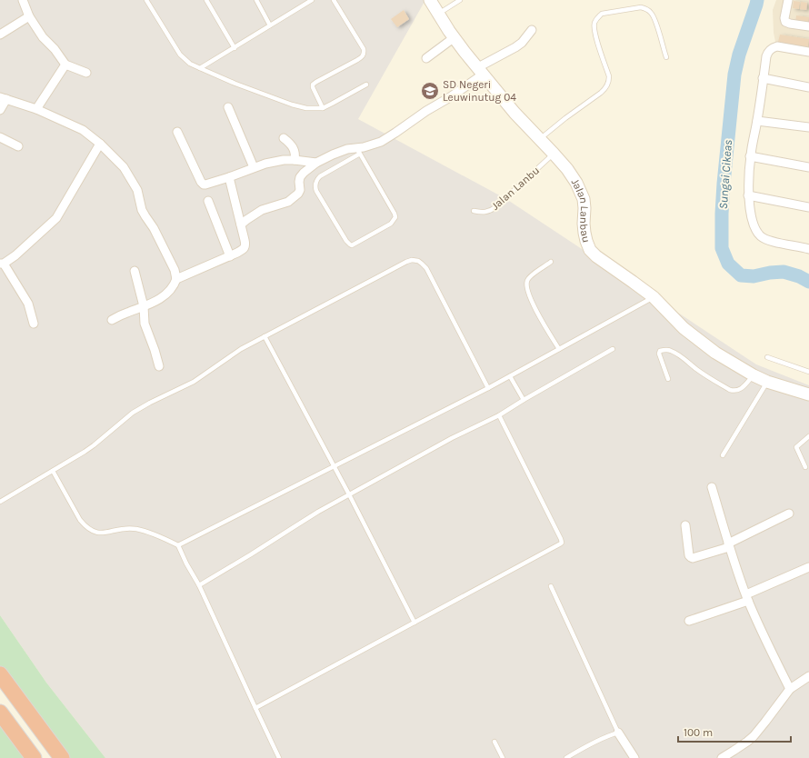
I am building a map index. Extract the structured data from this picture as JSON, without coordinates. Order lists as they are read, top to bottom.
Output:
{
  "streets": {
    "street": ["Jalan Lanbau"],
    "lane": ["Jalan Lanbu"]
  },
  "crossings": [
    ["Jalan Lanbu", "Jalan Lanbau"]
  ],
  "water": ["Sungai Cikeas"],
  "places": {
    "school or university": ["SD Negeri Leuwinutug 04"]
  },
  "scale_bar": "100 m"
}
